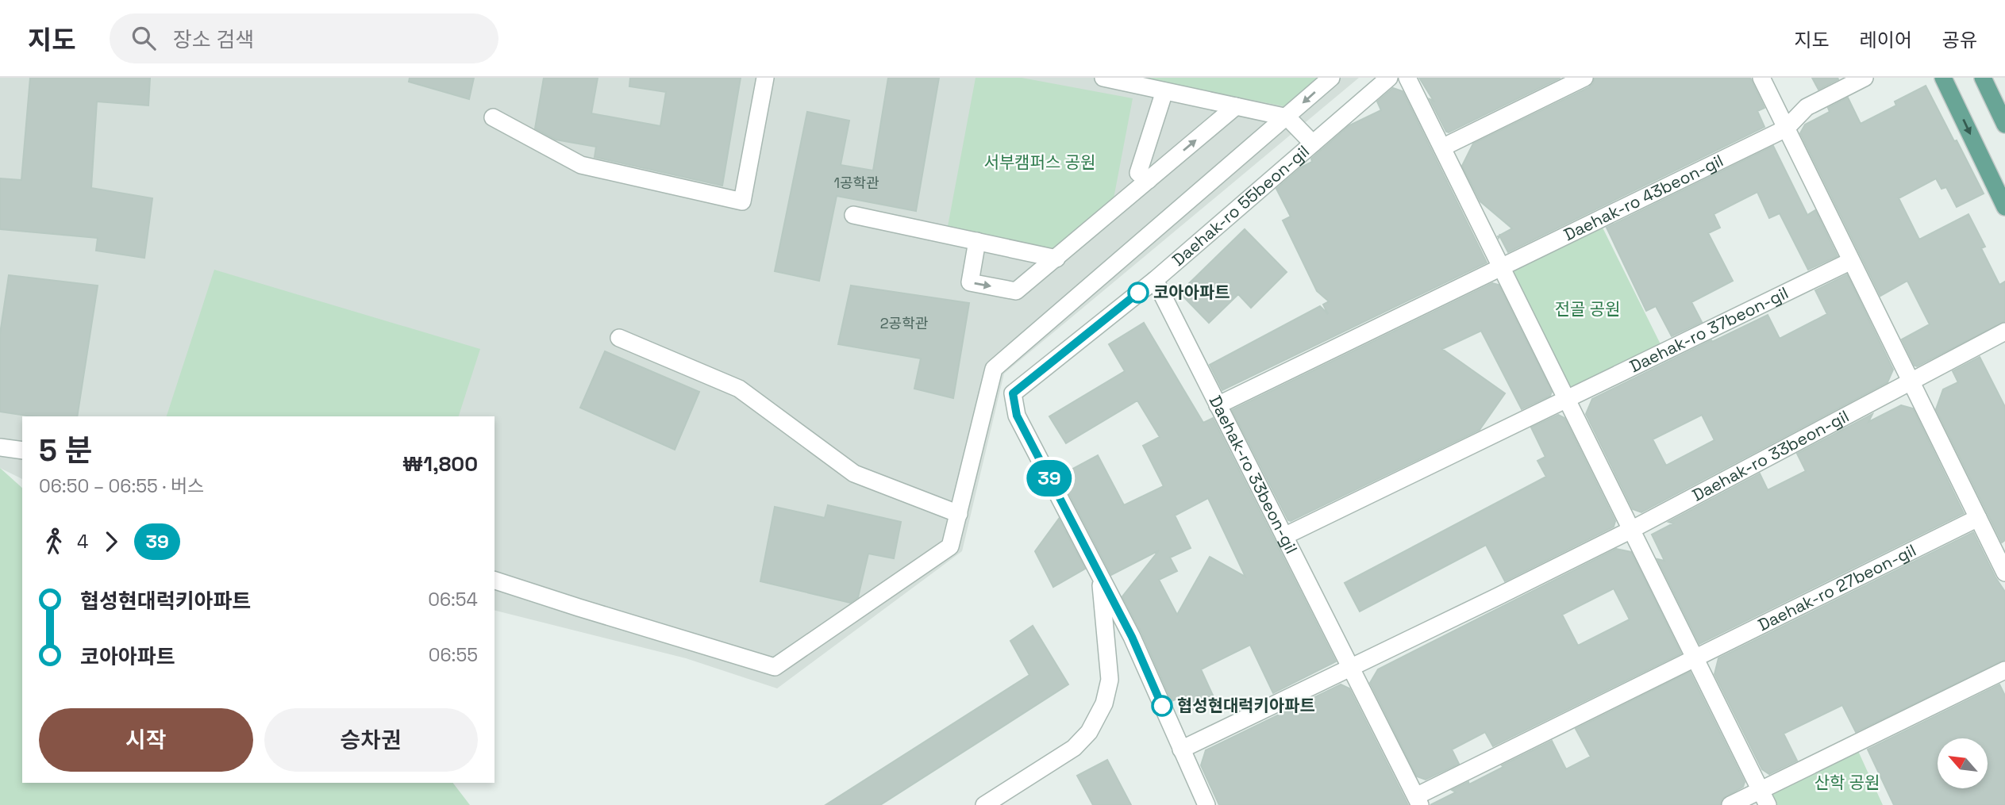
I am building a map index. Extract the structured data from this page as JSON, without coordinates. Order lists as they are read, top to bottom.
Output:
{
  "streets": {
    "street": [
      "Daehak-ro 43beon-gil",
      "Daehak-ro 55beon-gil",
      "Daehak-ro 37beon-gil",
      "Daehak-ro 33beon-gil",
      "Daehak-ro 27beon-gil"
    ]
  },
  "crossings": [
    ["Daehak-ro 43beon-gil", "Daehak-ro 33beon-gil"],
    ["Daehak-ro 55beon-gil", "Daehak-ro 33beon-gil"],
    ["Daehak-ro 37beon-gil", "Daehak-ro 33beon-gil"]
  ],
  "parks": ["서부캠퍼스 공원", "전골 공원", "산학 공원"],
  "places": ["코아아파트", "협성현대럭키아파트"],
  "lines": ["bus line 39"],
  "house_numbers": ["1공학관", "2공학관"],
  "north": "top left",
  "page": {
    "header": "지도",
    "search": "장소 검색",
    "nav": ["지도", "레이어", "공유"],
    "on_map": "39",
    "heading": ["5 분", "06:50 – 06:55 · 버스", "₩1,800"],
    "legs": ["4", "39"],
    "list": [
      {
        "name": "협성현대럭키아파트",
        "value": "06:54"
      },
      {
        "name": "코아아파트",
        "value": "06:55"
      }
    ],
    "buttons": ["시작", "승차권"]
  }
}
